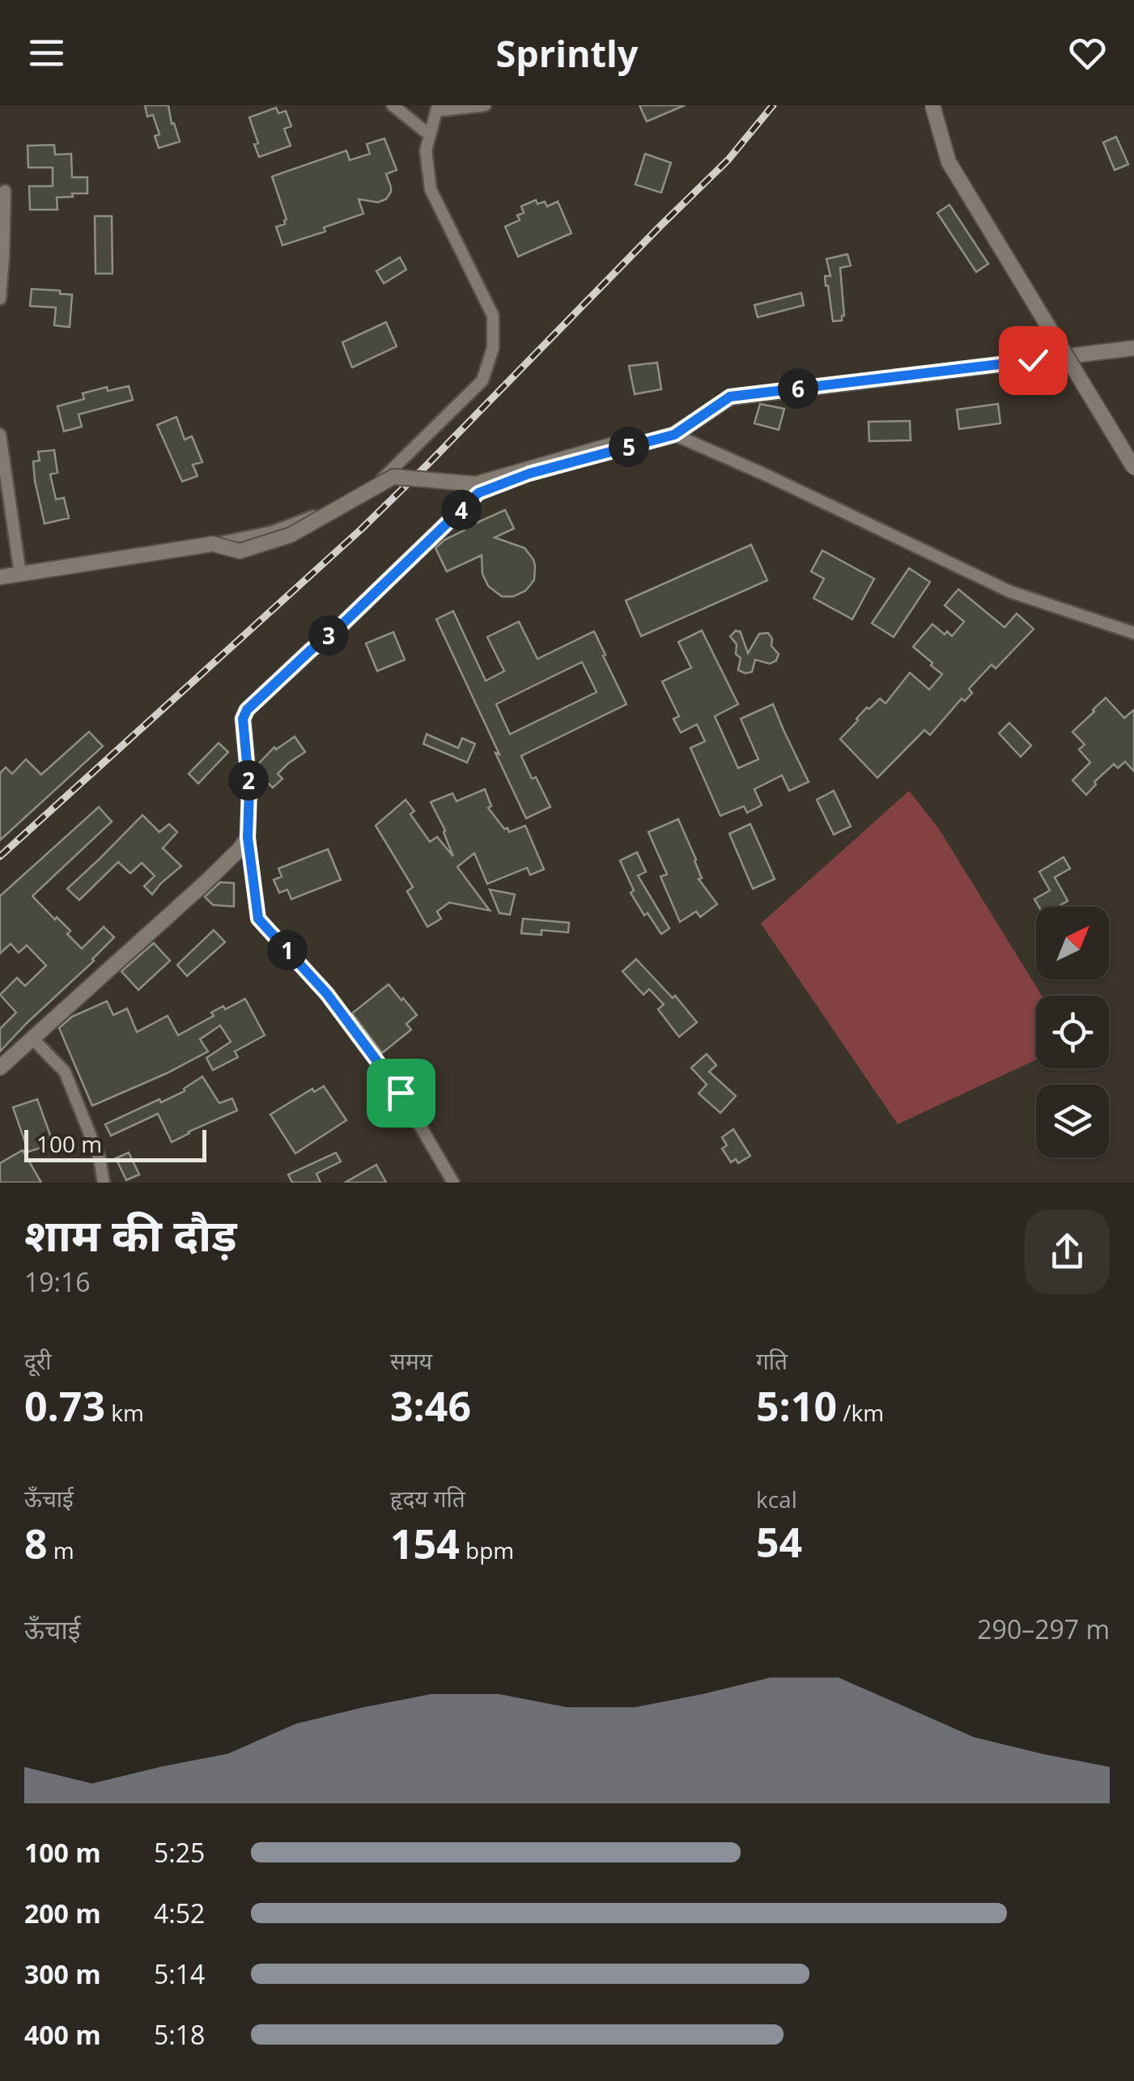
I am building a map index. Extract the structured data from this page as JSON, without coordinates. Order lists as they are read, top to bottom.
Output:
{
  "scale_bar": "100 m",
  "north": "top right",
  "page": {
    "header": "Sprintly",
    "pins": [
      "6",
      "5",
      "4",
      "3",
      "2",
      "1"
    ],
    "scale": "100 m",
    "heading": ["शाम की दौड़", "19:16"],
    "stats": [
      ["दूरी", "0.73 km"],
      ["समय", "3:46"],
      ["गति", "5:10 /km"],
      ["ऊँचाई", "8 m"],
      ["हृदय गति", "154 bpm"],
      ["kcal", "54"]
    ],
    "chart": ["ऊँचाई", "290–297 m"],
    "list": [
      {
        "name": "100 m",
        "note": "5:25"
      },
      {
        "name": "200 m",
        "note": "4:52"
      },
      {
        "name": "300 m",
        "note": "5:14"
      },
      {
        "name": "400 m",
        "note": "5:18"
      }
    ]
  }
}
